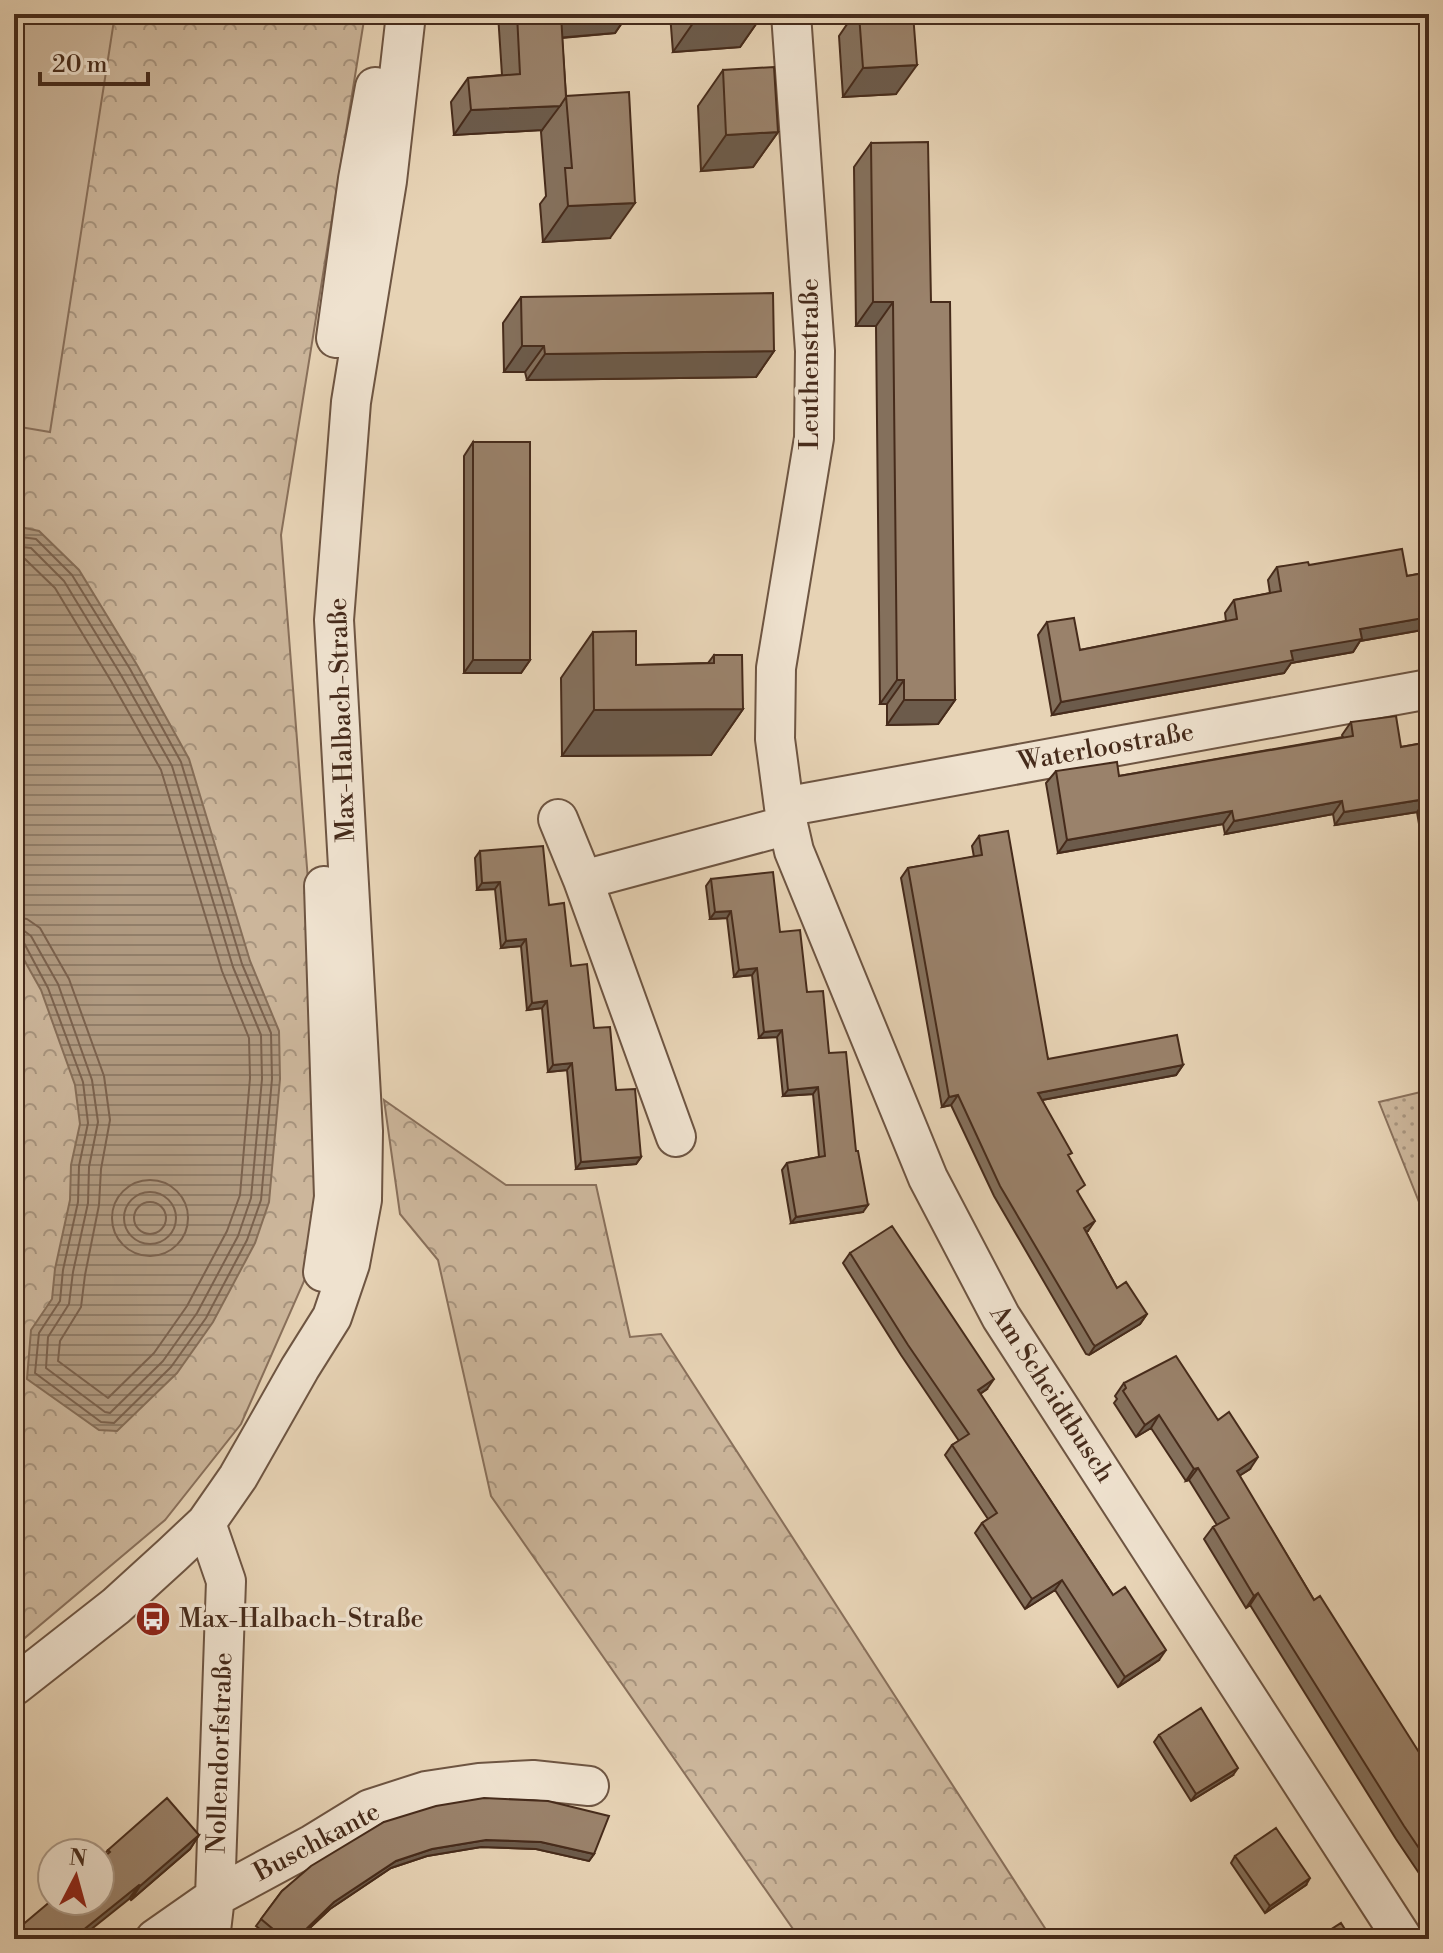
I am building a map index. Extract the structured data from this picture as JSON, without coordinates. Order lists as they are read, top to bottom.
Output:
{
  "streets": {
    "street": [
      "Leuthenstraße",
      "Max-Halbach-Straße",
      "Waterloostraße",
      "Am Scheidtbusch",
      "Nollendorfstraße",
      "Buschkante"
    ]
  },
  "crossings": [
    ["Leuthenstraße", "Waterloostraße"],
    ["Leuthenstraße", "Am Scheidtbusch"],
    ["Max-Halbach-Straße", "Nollendorfstraße"],
    ["Waterloostraße", "Am Scheidtbusch"],
    ["Nollendorfstraße", "Buschkante"]
  ],
  "places": {
    "bus stop": ["Max-Halbach-Straße"]
  },
  "scale_bar": "20 m",
  "north": "top"
}
